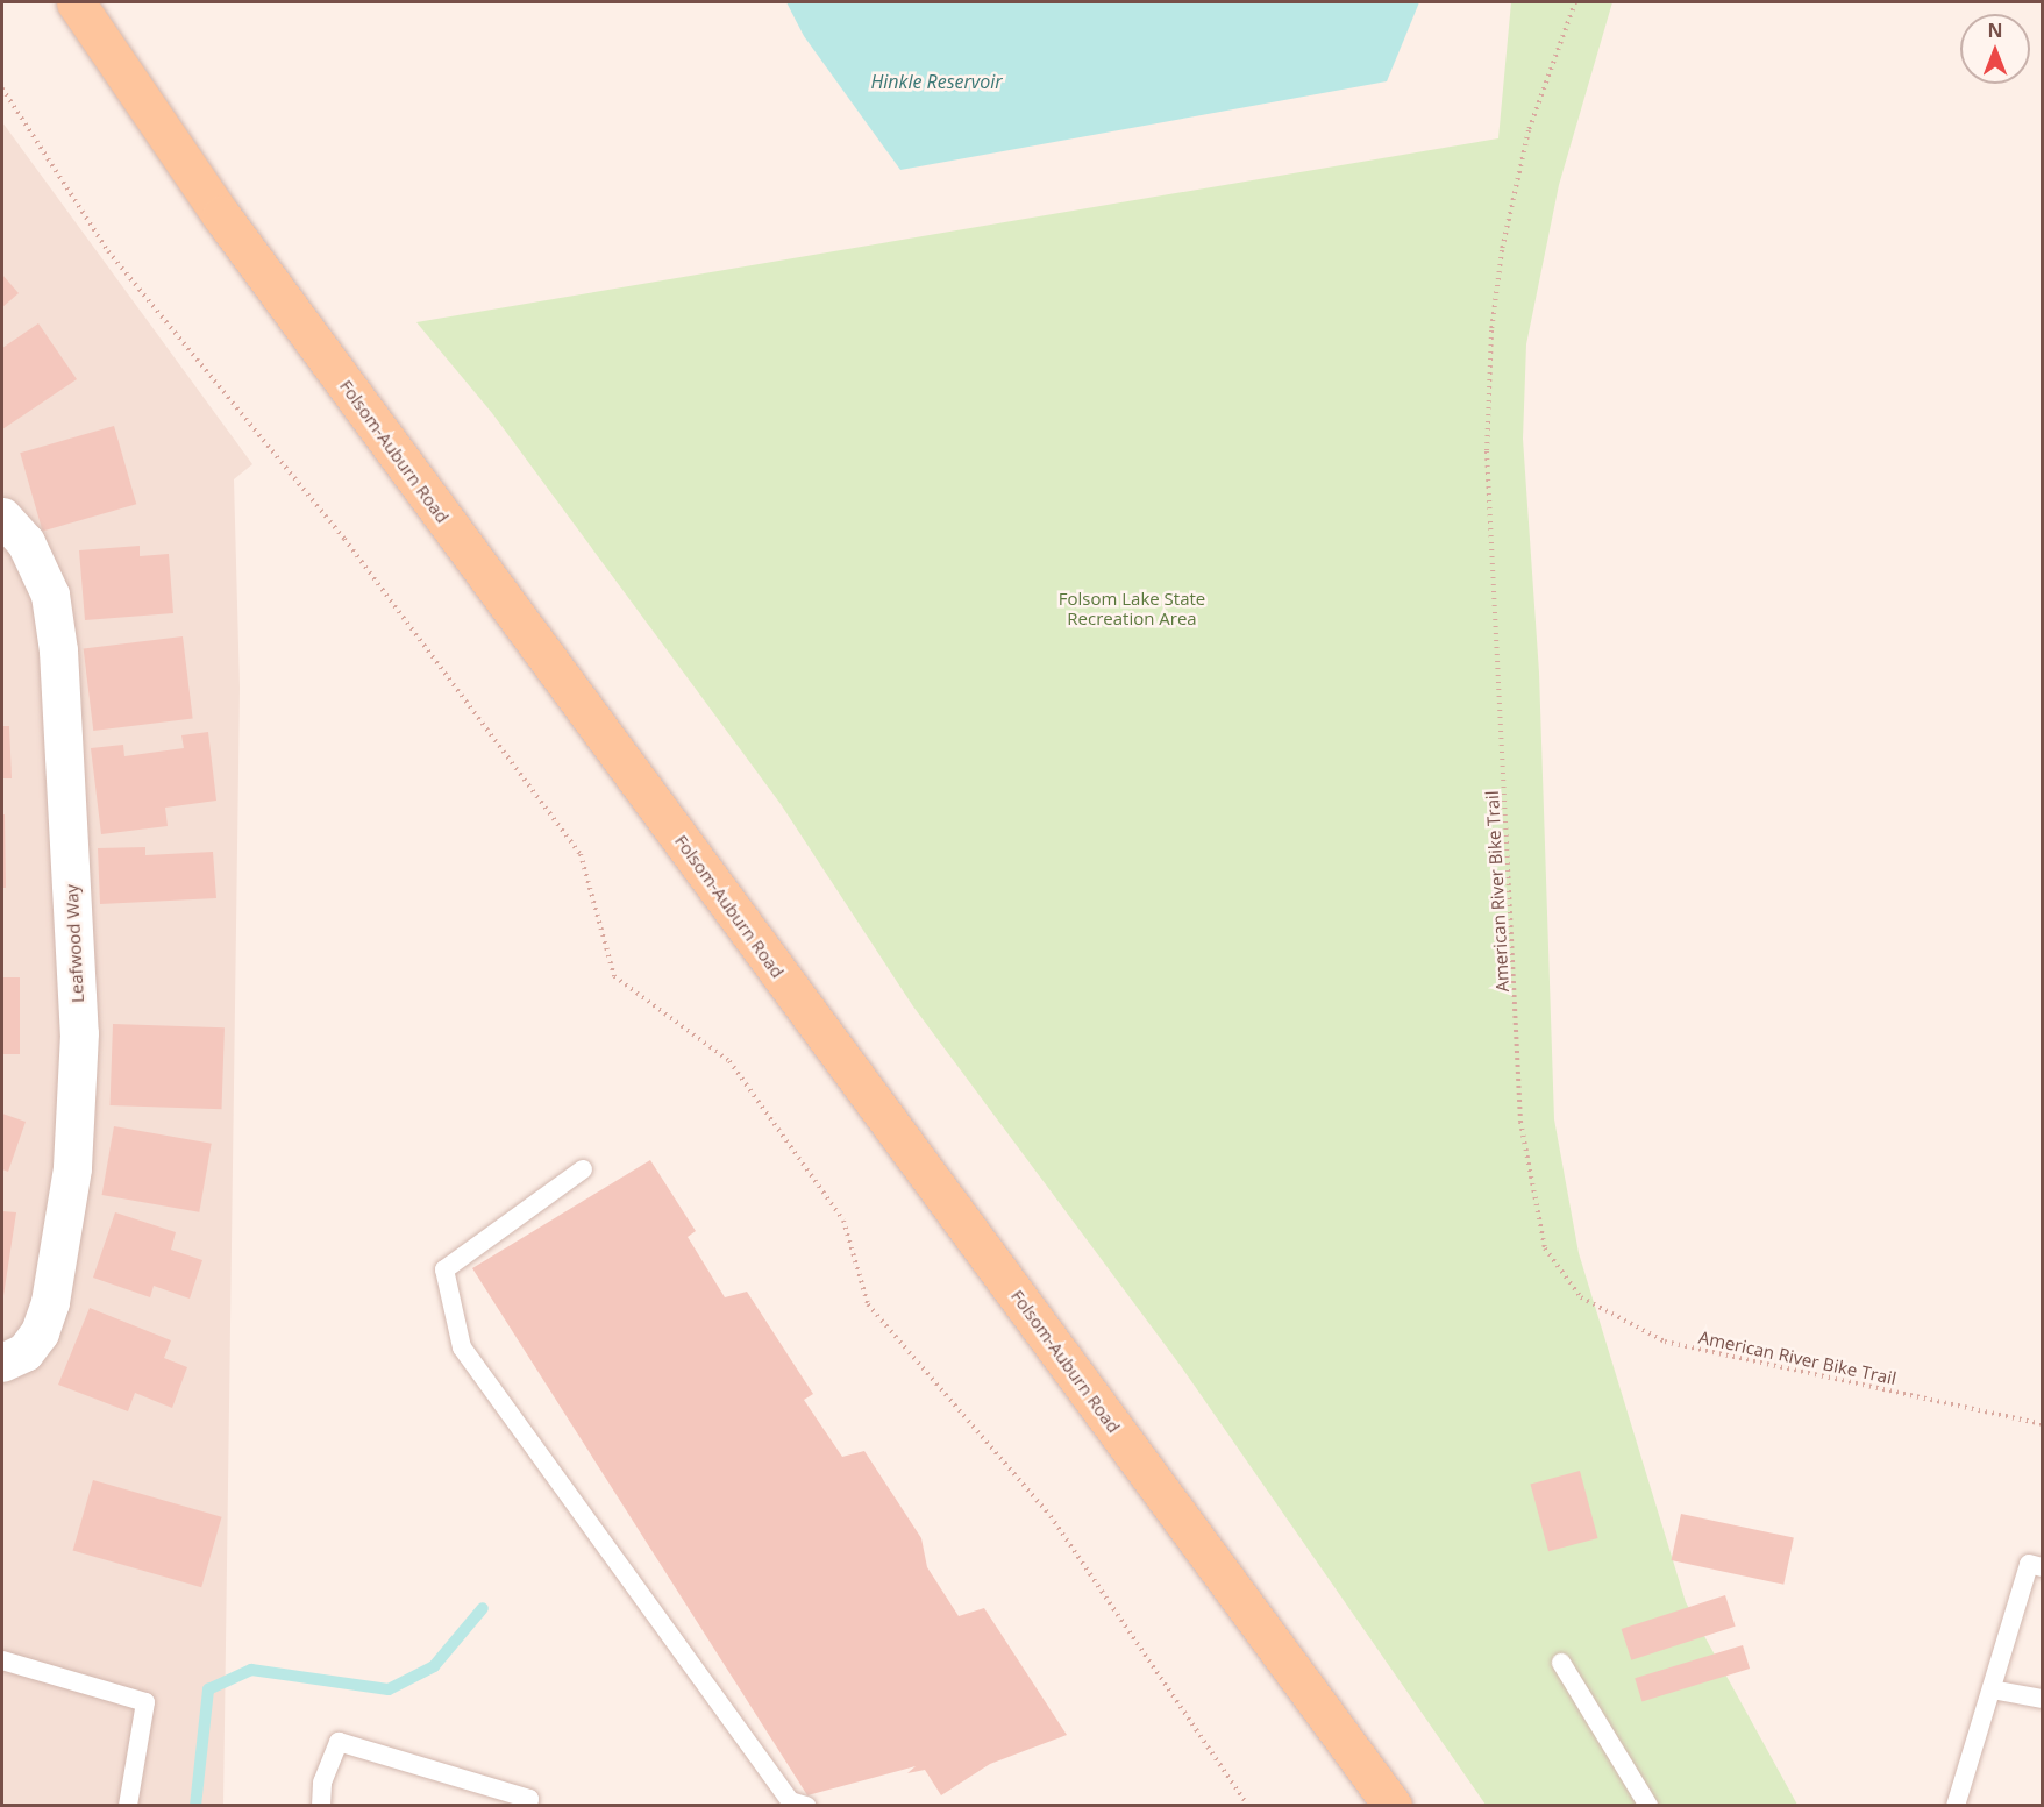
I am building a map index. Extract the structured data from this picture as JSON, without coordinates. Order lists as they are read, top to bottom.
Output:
{
  "streets": {
    "main road": ["Folsom-Auburn Road"],
    "street": ["Leafwood Way"],
    "path": ["American River Bike Trail"]
  },
  "water": ["Hinkle Reservoir"],
  "parks": ["Folsom Lake State Recreation Area"],
  "north": "top"
}
